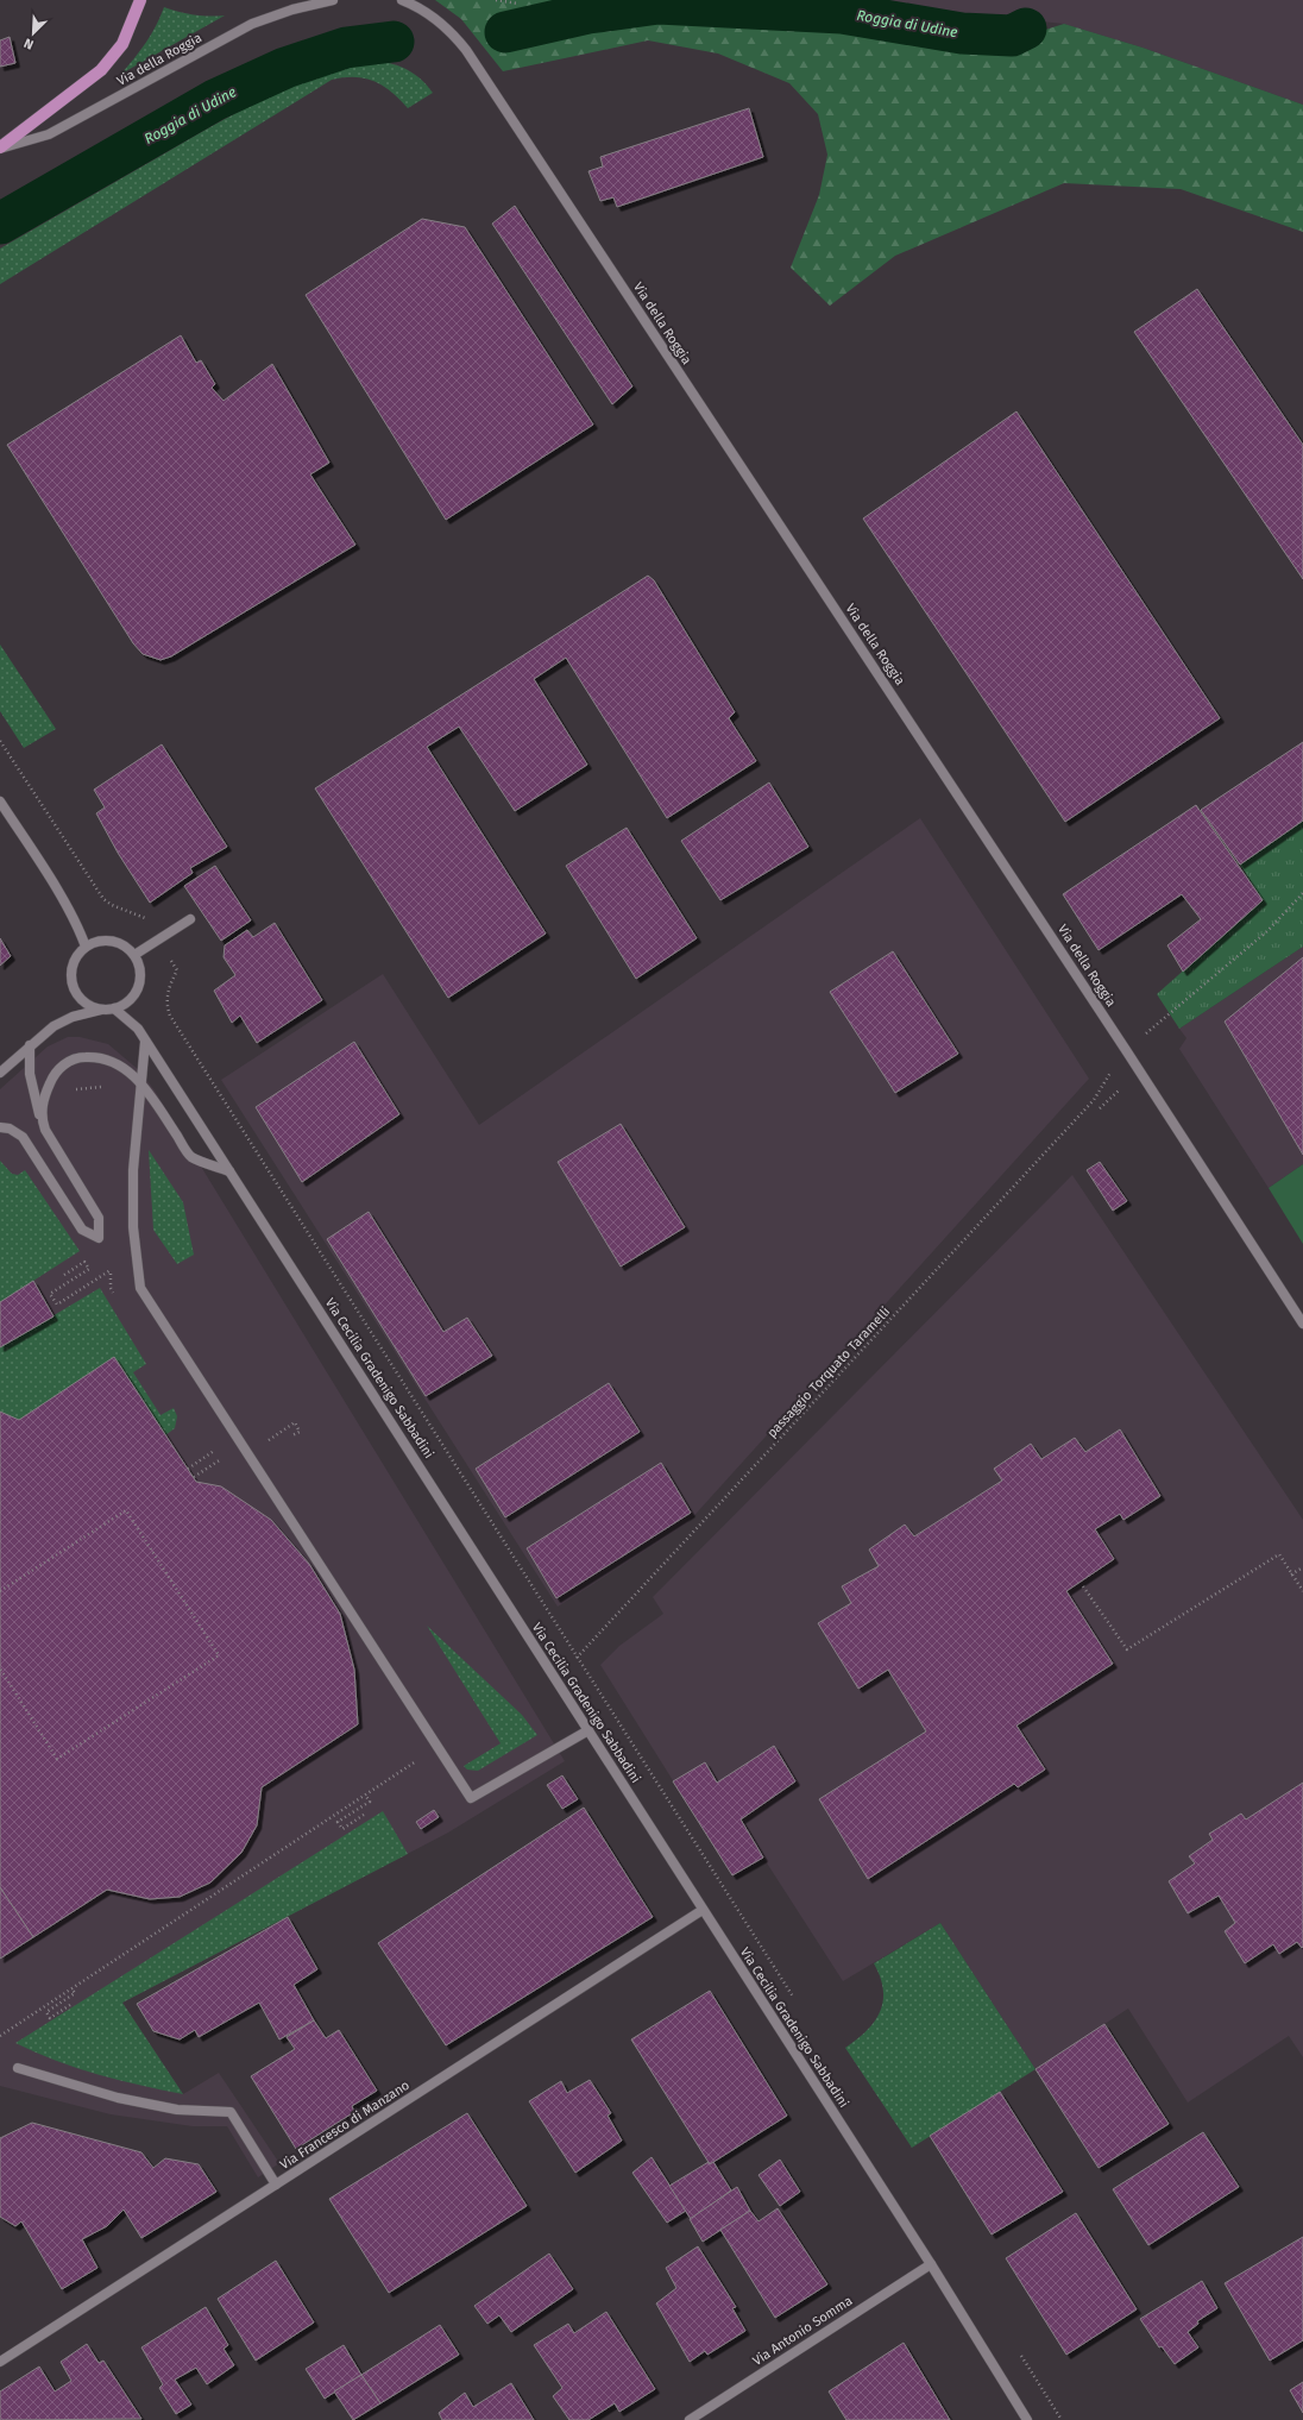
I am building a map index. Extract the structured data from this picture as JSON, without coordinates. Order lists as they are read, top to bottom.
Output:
{
  "streets": {
    "street": [
      "Via della Roggia",
      "Via Cecilia Gradenigo Sabbadini",
      "Via Francesco di Manzano",
      "Via Antonio Somma"
    ],
    "path": ["passaggio Torquato Taramelli"]
  },
  "crossings": [
    ["Via Cecilia Gradenigo Sabbadini", "Via Francesco di Manzano"],
    ["Via Cecilia Gradenigo Sabbadini", "Via Antonio Somma"]
  ],
  "water": ["Roggia di Udine"],
  "north": "bottom left"
}
